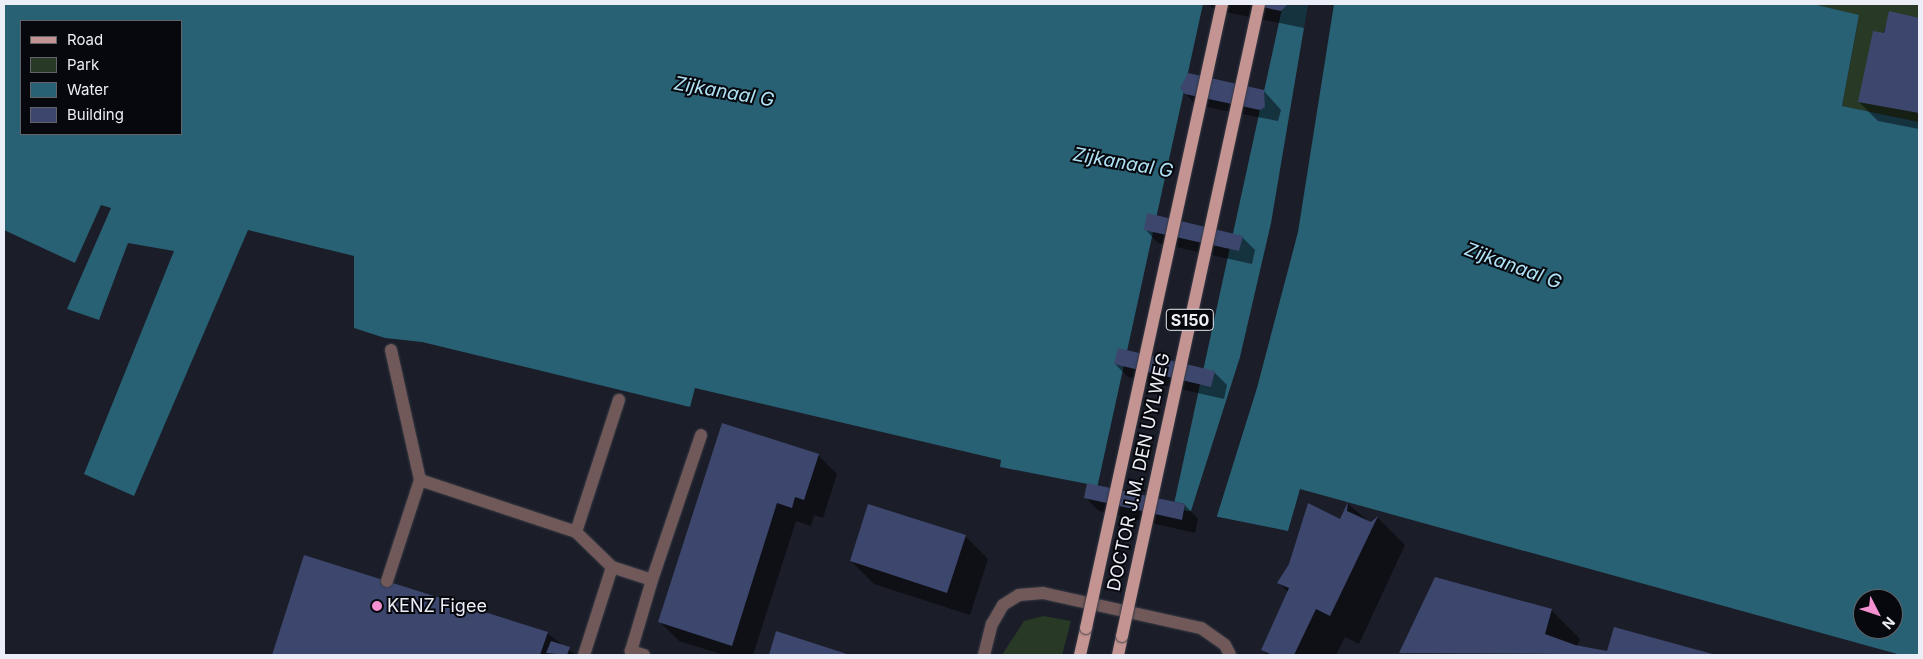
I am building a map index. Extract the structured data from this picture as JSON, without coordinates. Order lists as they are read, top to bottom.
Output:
{
  "streets": {
    "main road": ["S150", "DOCTOR J.M. DEN UYLWEG"]
  },
  "water": ["Zijkanaal G"],
  "places": ["KENZ Figee"],
  "legend": [
    "Road",
    "Park",
    "Water",
    "Building"
  ],
  "north": "bottom right"
}
